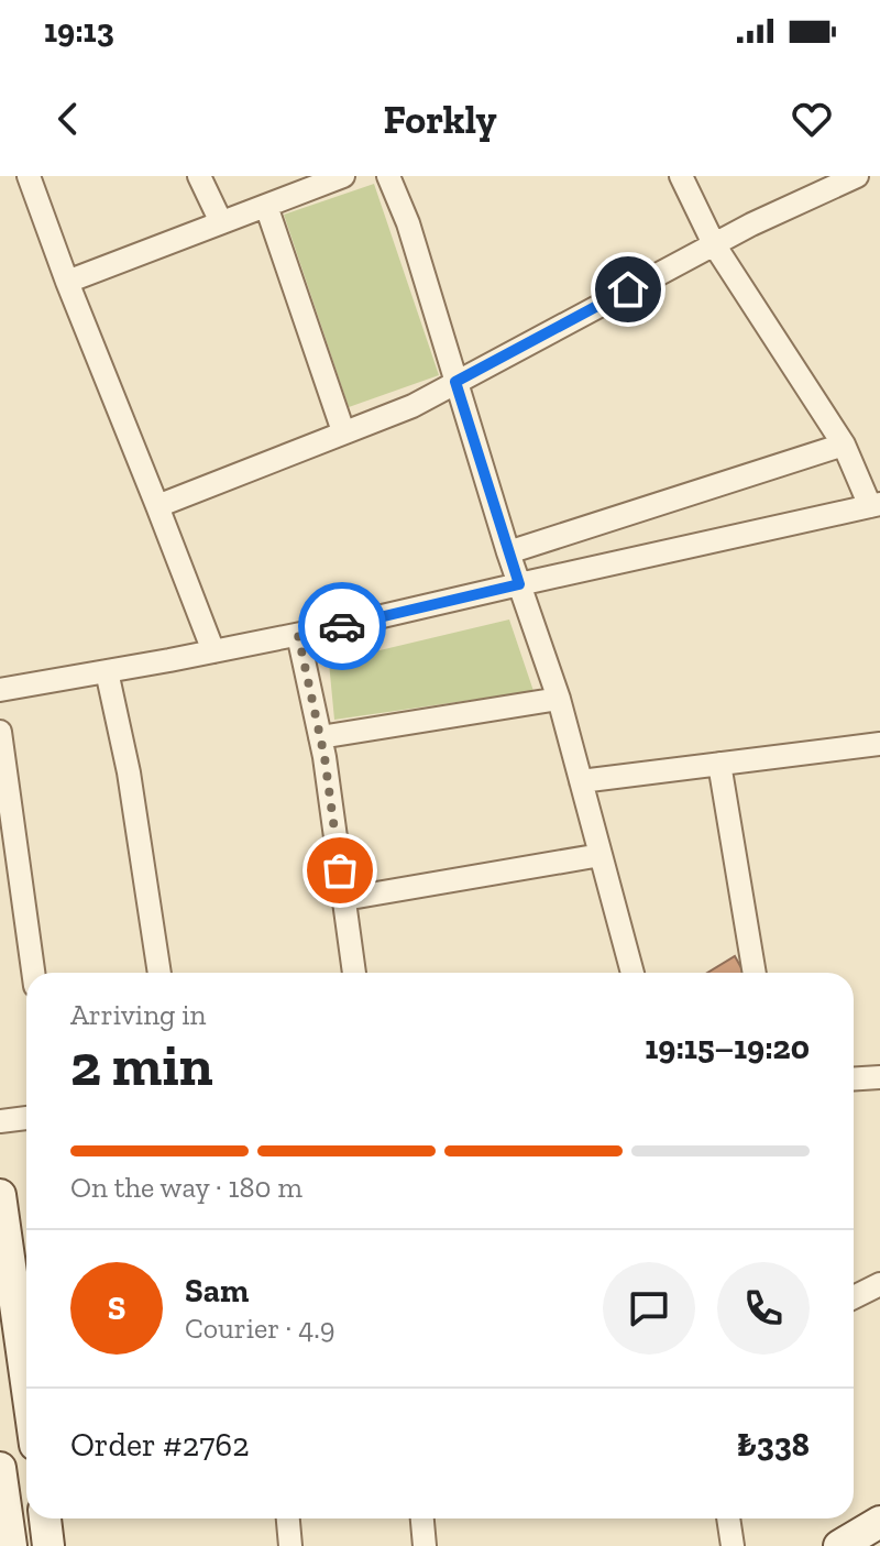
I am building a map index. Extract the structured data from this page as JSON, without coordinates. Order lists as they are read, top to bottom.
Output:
{
  "page": {
    "status": "19:13",
    "header": "Forkly",
    "heading": ["2 min", "Arriving in", "19:15–19:20"],
    "panel": [
      "Sam",
      "Courier · 4.9",
      "Order #2762",
      "₺338"
    ],
    "bar": "On the way · 180 m",
    "round": "S"
  }
}
